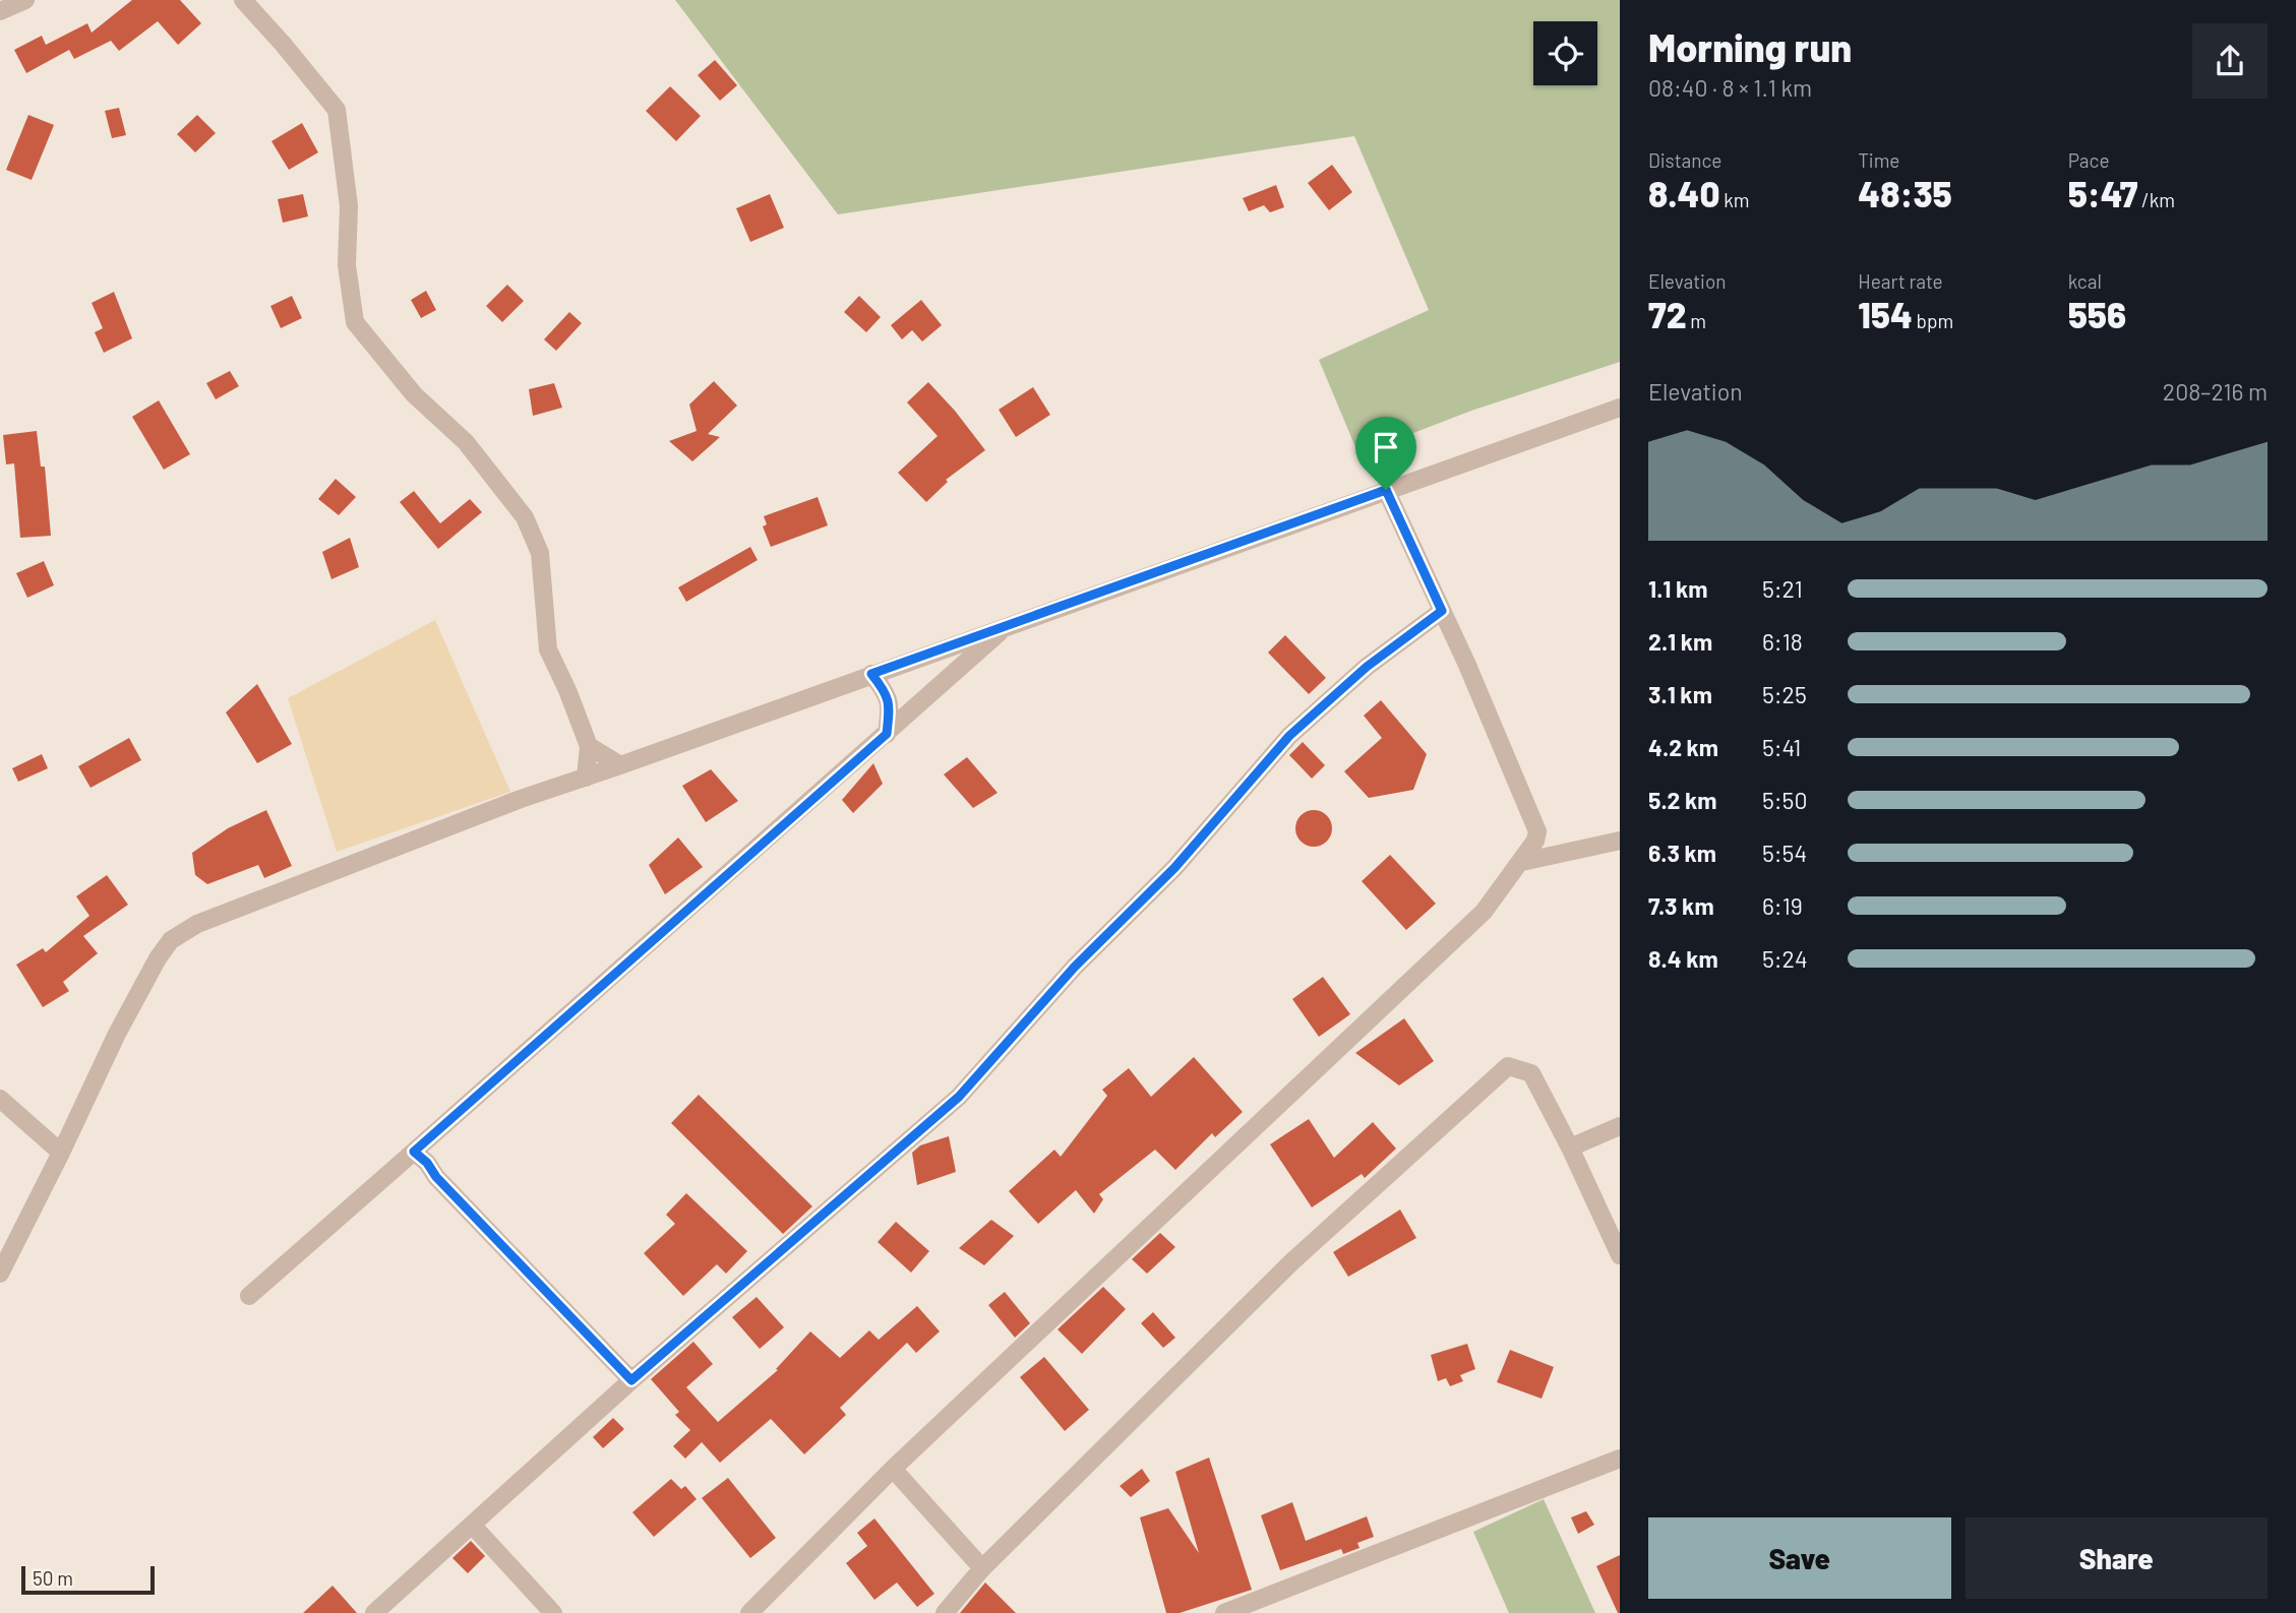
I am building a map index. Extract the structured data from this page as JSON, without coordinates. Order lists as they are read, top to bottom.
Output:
{
  "scale_bar": "50 m",
  "page": {
    "heading": ["Morning run", "08:40 · 8 × 1.1 km"],
    "stats": [
      ["Distance", "8.40 km"],
      ["Time", "48:35"],
      ["Pace", "5:47 /km"],
      ["Elevation", "72 m"],
      ["Heart rate", "154 bpm"],
      ["kcal", "556"]
    ],
    "chart": ["Elevation", "208–216 m"],
    "list": [
      {
        "name": "1.1 km",
        "note": "5:21"
      },
      {
        "name": "2.1 km",
        "note": "6:18"
      },
      {
        "name": "3.1 km",
        "note": "5:25"
      },
      {
        "name": "4.2 km",
        "note": "5:41"
      },
      {
        "name": "5.2 km",
        "note": "5:50"
      },
      {
        "name": "6.3 km",
        "note": "5:54"
      },
      {
        "name": "7.3 km",
        "note": "6:19"
      },
      {
        "name": "8.4 km",
        "note": "5:24"
      }
    ],
    "buttons": ["Save", "Share"],
    "scale": "50 m"
  }
}
